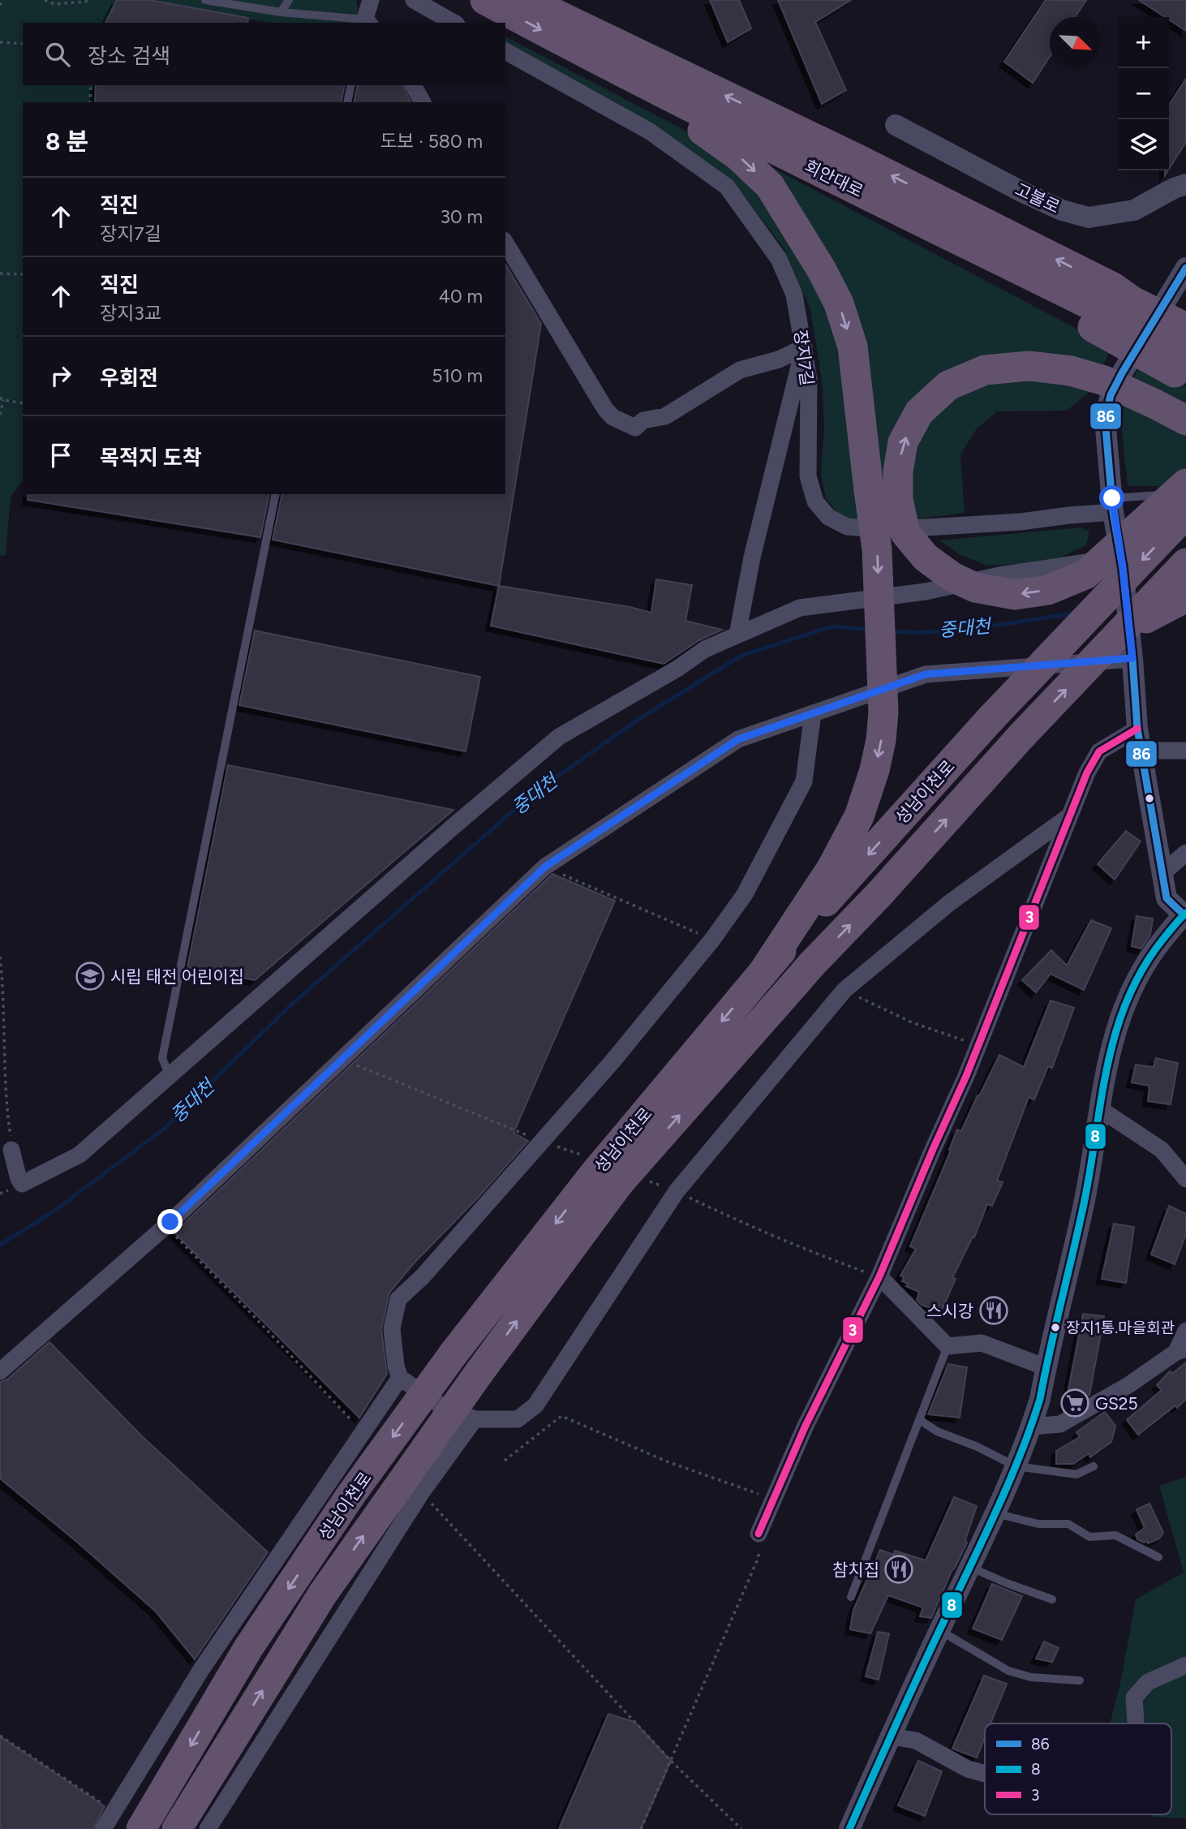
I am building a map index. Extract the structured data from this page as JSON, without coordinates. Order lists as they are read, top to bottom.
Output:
{
  "streets": {
    "highway": ["회안대로", "성남이천로"],
    "street": ["고불로", "장지7길"]
  },
  "water": ["중대천"],
  "places": {
    "school or university": ["시립 태전 어린이집"],
    "restaurant": ["스시강", "참치집"],
    "other": ["장지1통.마을회관"],
    "supermarket": ["GS25"]
  },
  "lines": ["transit line 86", "transit line 3", "transit line 8"],
  "legend": ["86", "8", "3"],
  "north": "bottom right",
  "page": {
    "map_buttons": ["+", "−"],
    "search": "장소 검색",
    "heading": ["8 분", "도보 · 580 m"],
    "list": [
      ["직진", "장지7길", "30 m"],
      ["직진", "장지3교", "40 m"],
      ["우회전", "510 m"],
      "목적지 도착"
    ]
  }
}
